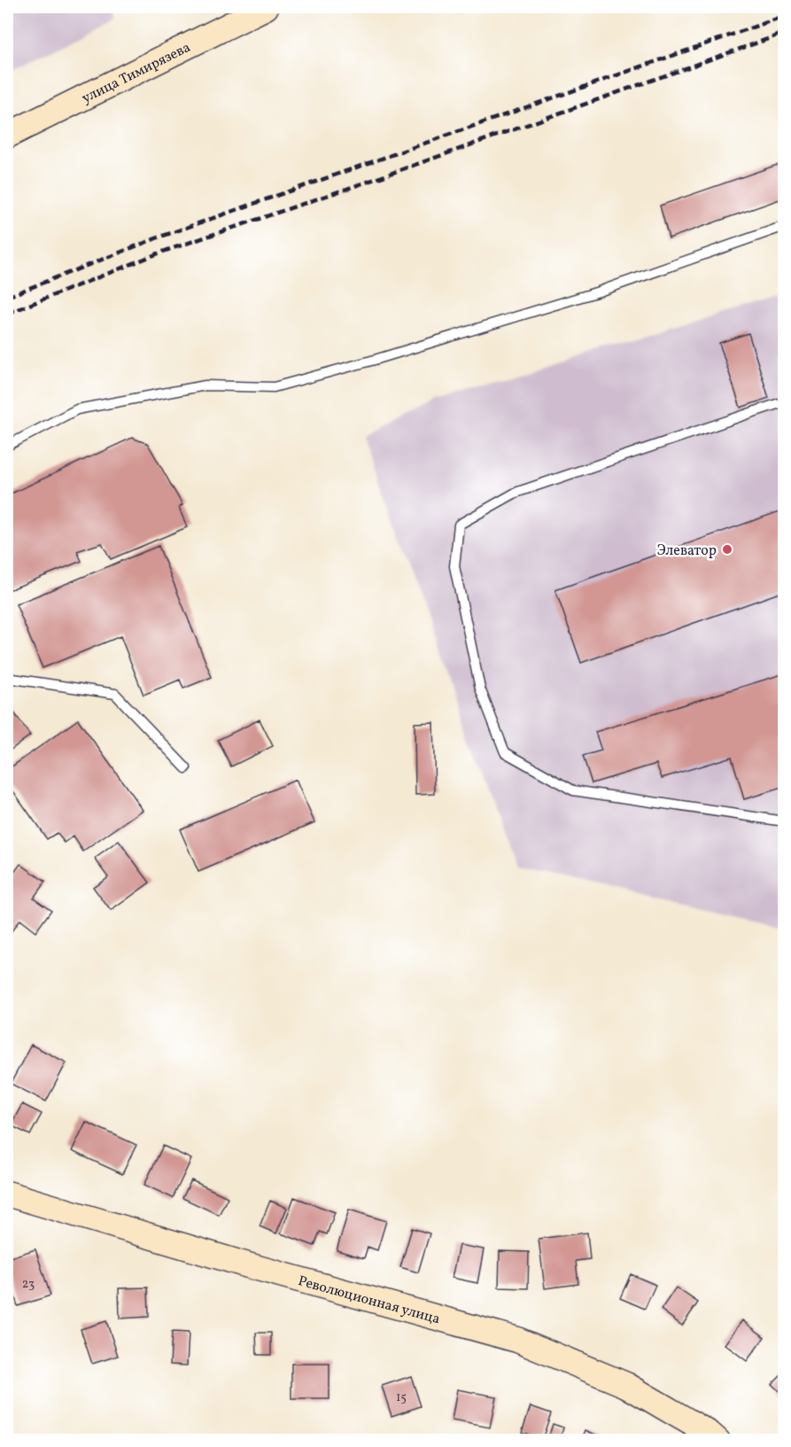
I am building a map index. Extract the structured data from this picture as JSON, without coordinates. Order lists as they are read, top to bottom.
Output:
{
  "streets": {
    "main road": ["улица Тимирязева", "Революционная улица"]
  },
  "places": ["Элеватор"],
  "house_numbers": ["23", "15"]
}
